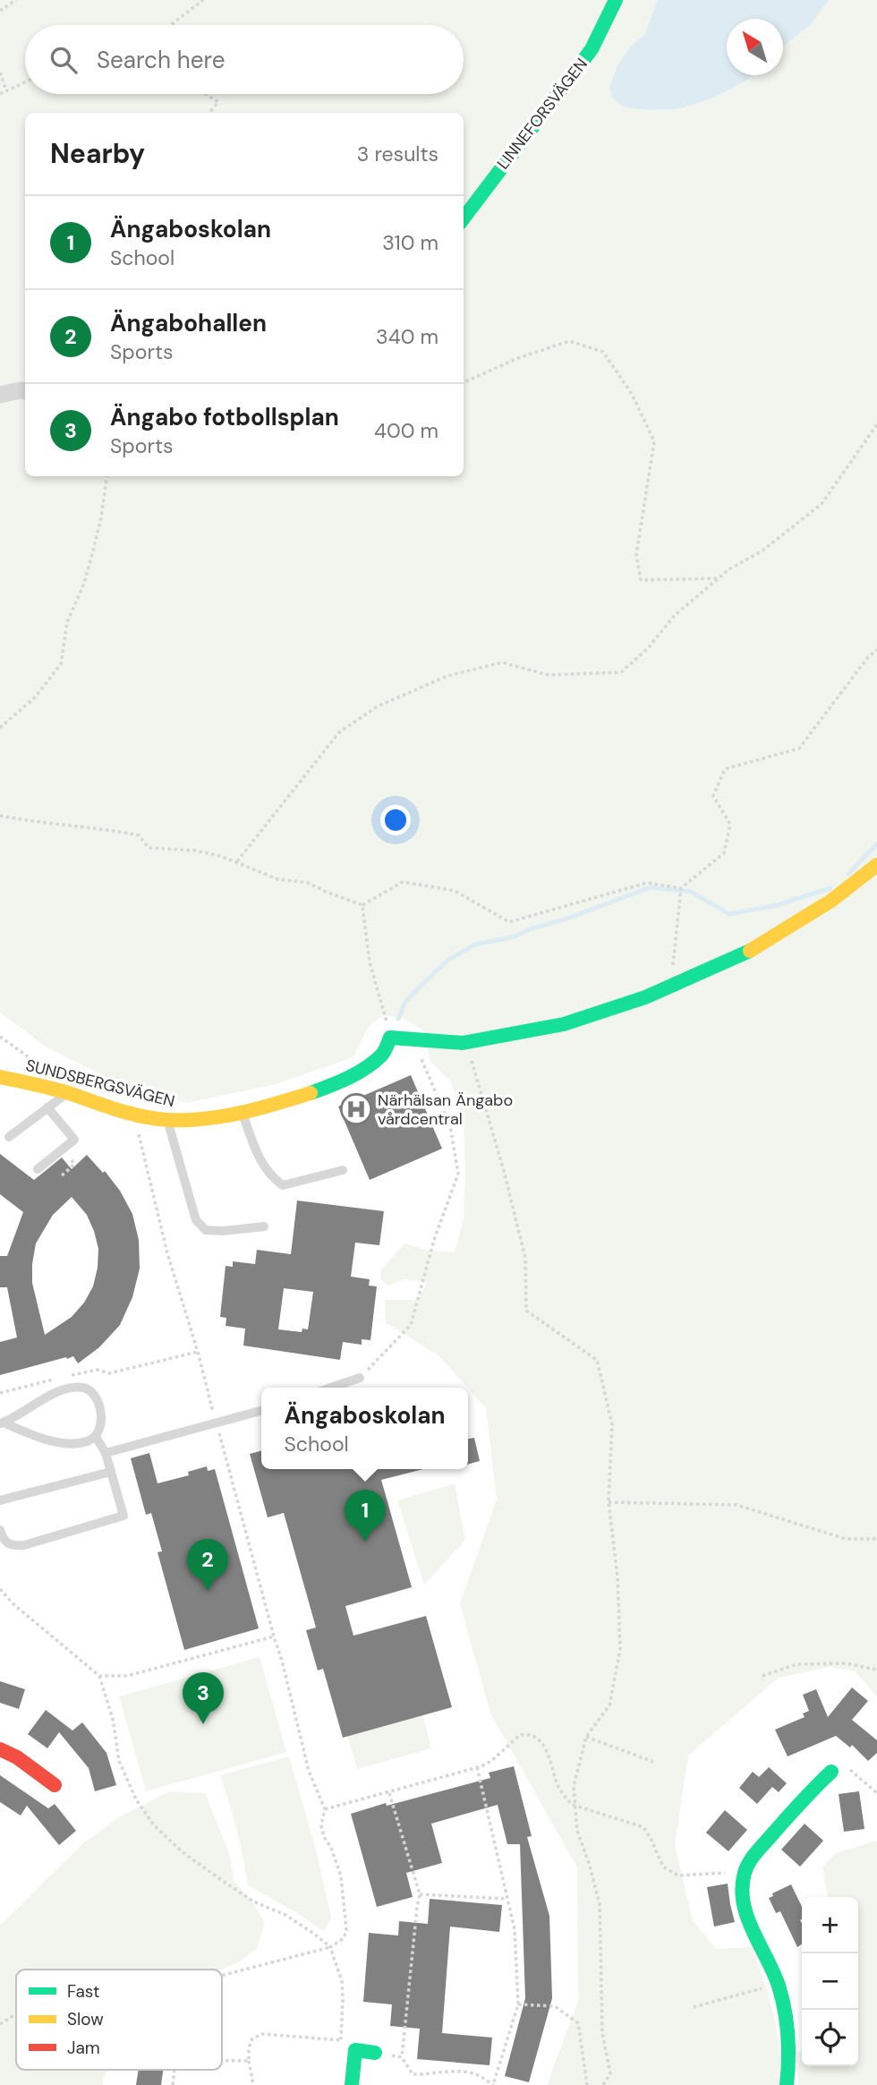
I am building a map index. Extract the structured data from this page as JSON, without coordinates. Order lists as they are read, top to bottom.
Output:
{
  "streets": {
    "street": ["LINNEFORSVÄGEN", "SUNDSBERGSVÄGEN"]
  },
  "places": {
    "hospital": ["Närhälsan Ängabo vårdcentral"]
  },
  "legend": ["Fast", "Slow", "Jam"],
  "north": "top left",
  "page": {
    "search": "Search here",
    "heading": ["Nearby", "3 results"],
    "list": [
      {
        "mark": "1",
        "name": "Ängaboskolan",
        "note": "School",
        "value": "310 m"
      },
      {
        "mark": "2",
        "name": "Ängabohallen",
        "note": "Sports",
        "value": "340 m"
      },
      {
        "mark": "3",
        "name": "Ängabo fotbollsplan",
        "note": "Sports",
        "value": "400 m"
      }
    ],
    "popup": ["Ängaboskolan", "School"],
    "pins": ["1", "2", "3"],
    "map_buttons": ["+", "−"]
  }
}
